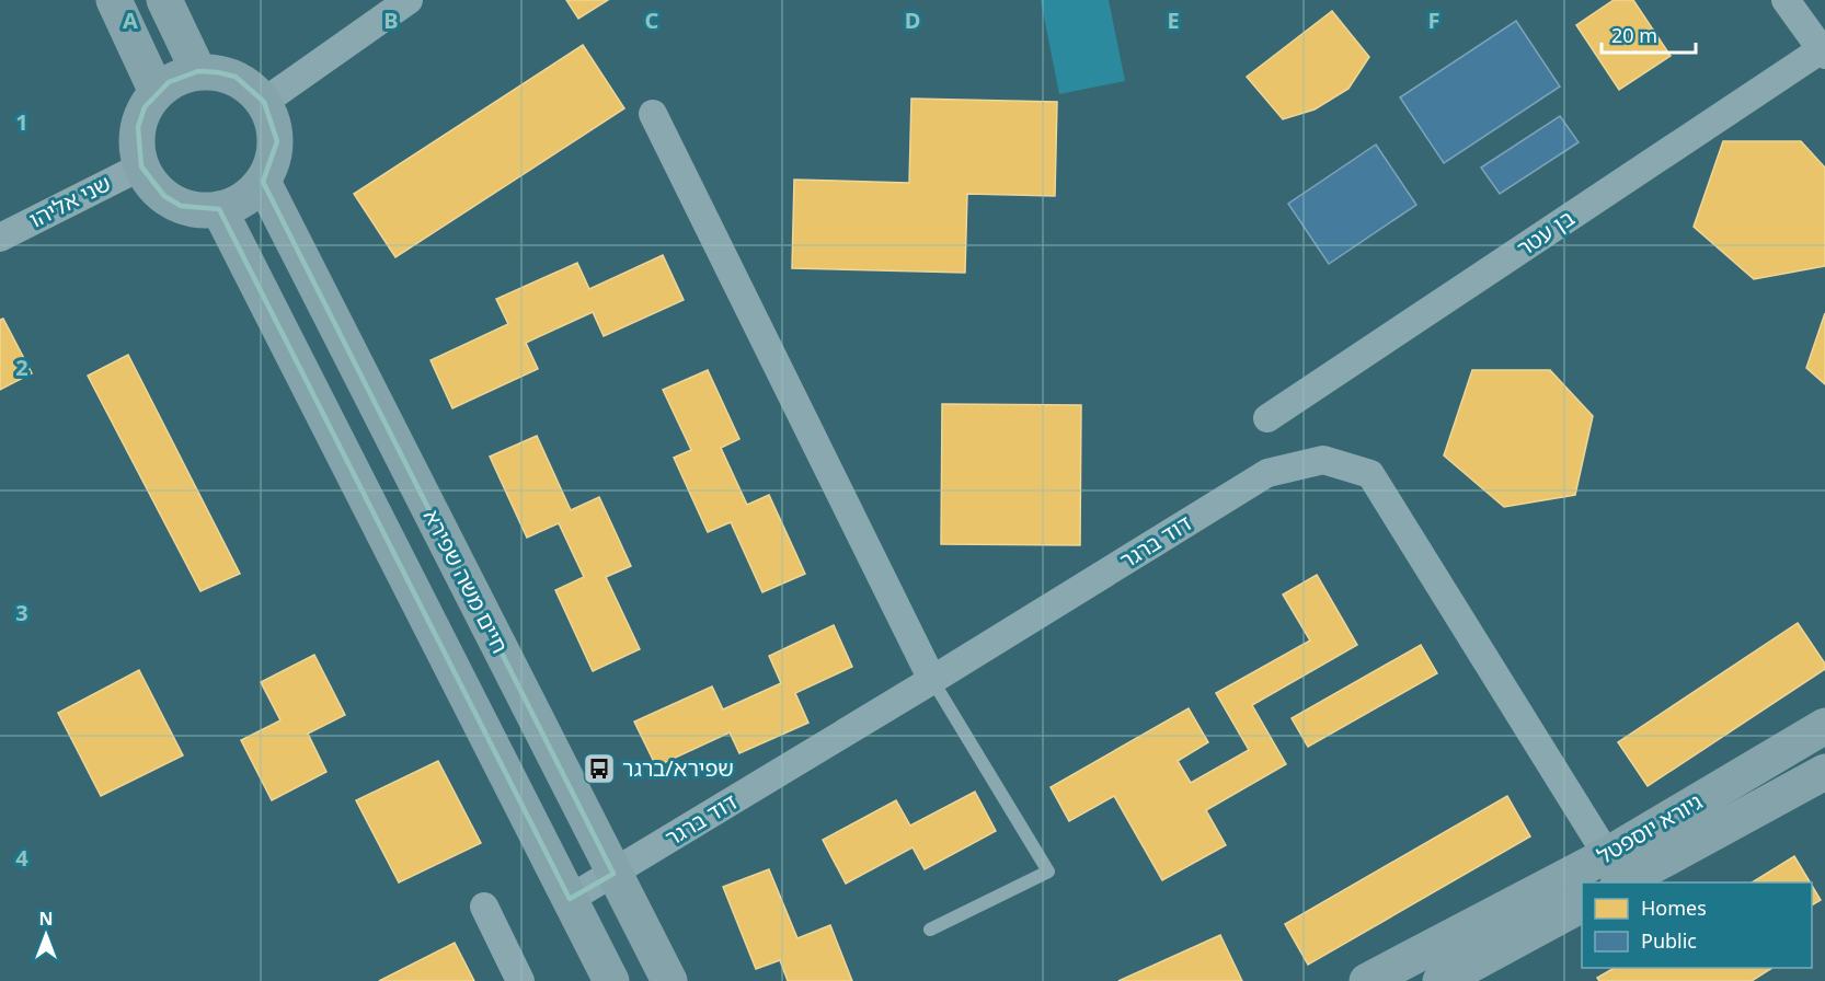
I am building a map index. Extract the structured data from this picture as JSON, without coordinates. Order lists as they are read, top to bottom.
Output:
{
  "streets": {
    "street": [
      "שני אליהו",
      "בן עטר",
      "דוד ברגר",
      "חיים משה שפירא",
      "גיורא יוספטל"
    ]
  },
  "crossings": [
    ["שני אליהו", "חיים משה שפירא"],
    ["דוד ברגר", "חיים משה שפירא"],
    ["דוד ברגר", "גיורא יוספטל"]
  ],
  "places": {
    "bus stop": ["שפירא/ברגר"]
  },
  "legend": ["Homes", "Public"],
  "scale_bar": "20 m",
  "north": "top",
  "grid": {
    "columns": [
      "A",
      "B",
      "C",
      "D",
      "E",
      "F"
    ],
    "rows": [
      "1",
      "2",
      "3",
      "4"
    ]
  }
}
